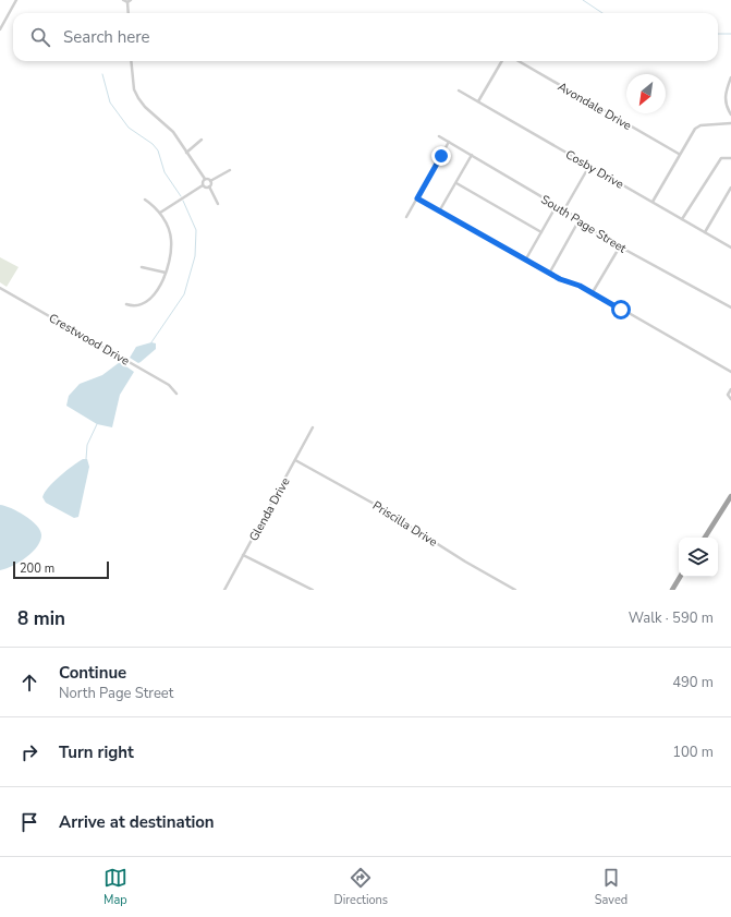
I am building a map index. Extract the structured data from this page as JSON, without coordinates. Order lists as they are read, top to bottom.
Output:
{
  "streets": {
    "street": [
      "Avondale Drive",
      "Cosby Drive",
      "South Page Street",
      "Crestwood Drive",
      "Glenda Drive",
      "Priscilla Drive"
    ]
  },
  "crossings": [
    ["Glenda Drive", "Priscilla Drive"]
  ],
  "scale_bar": "200 m",
  "north": "bottom left",
  "page": {
    "search": "Search here",
    "scale": "200 m",
    "heading": ["8 min", "Walk · 590 m"],
    "list": [
      ["Continue", "North Page Street", "490 m"],
      ["Turn right", "100 m"],
      "Arrive at destination"
    ],
    "nav": ["Map", "Directions", "Saved"]
  }
}
